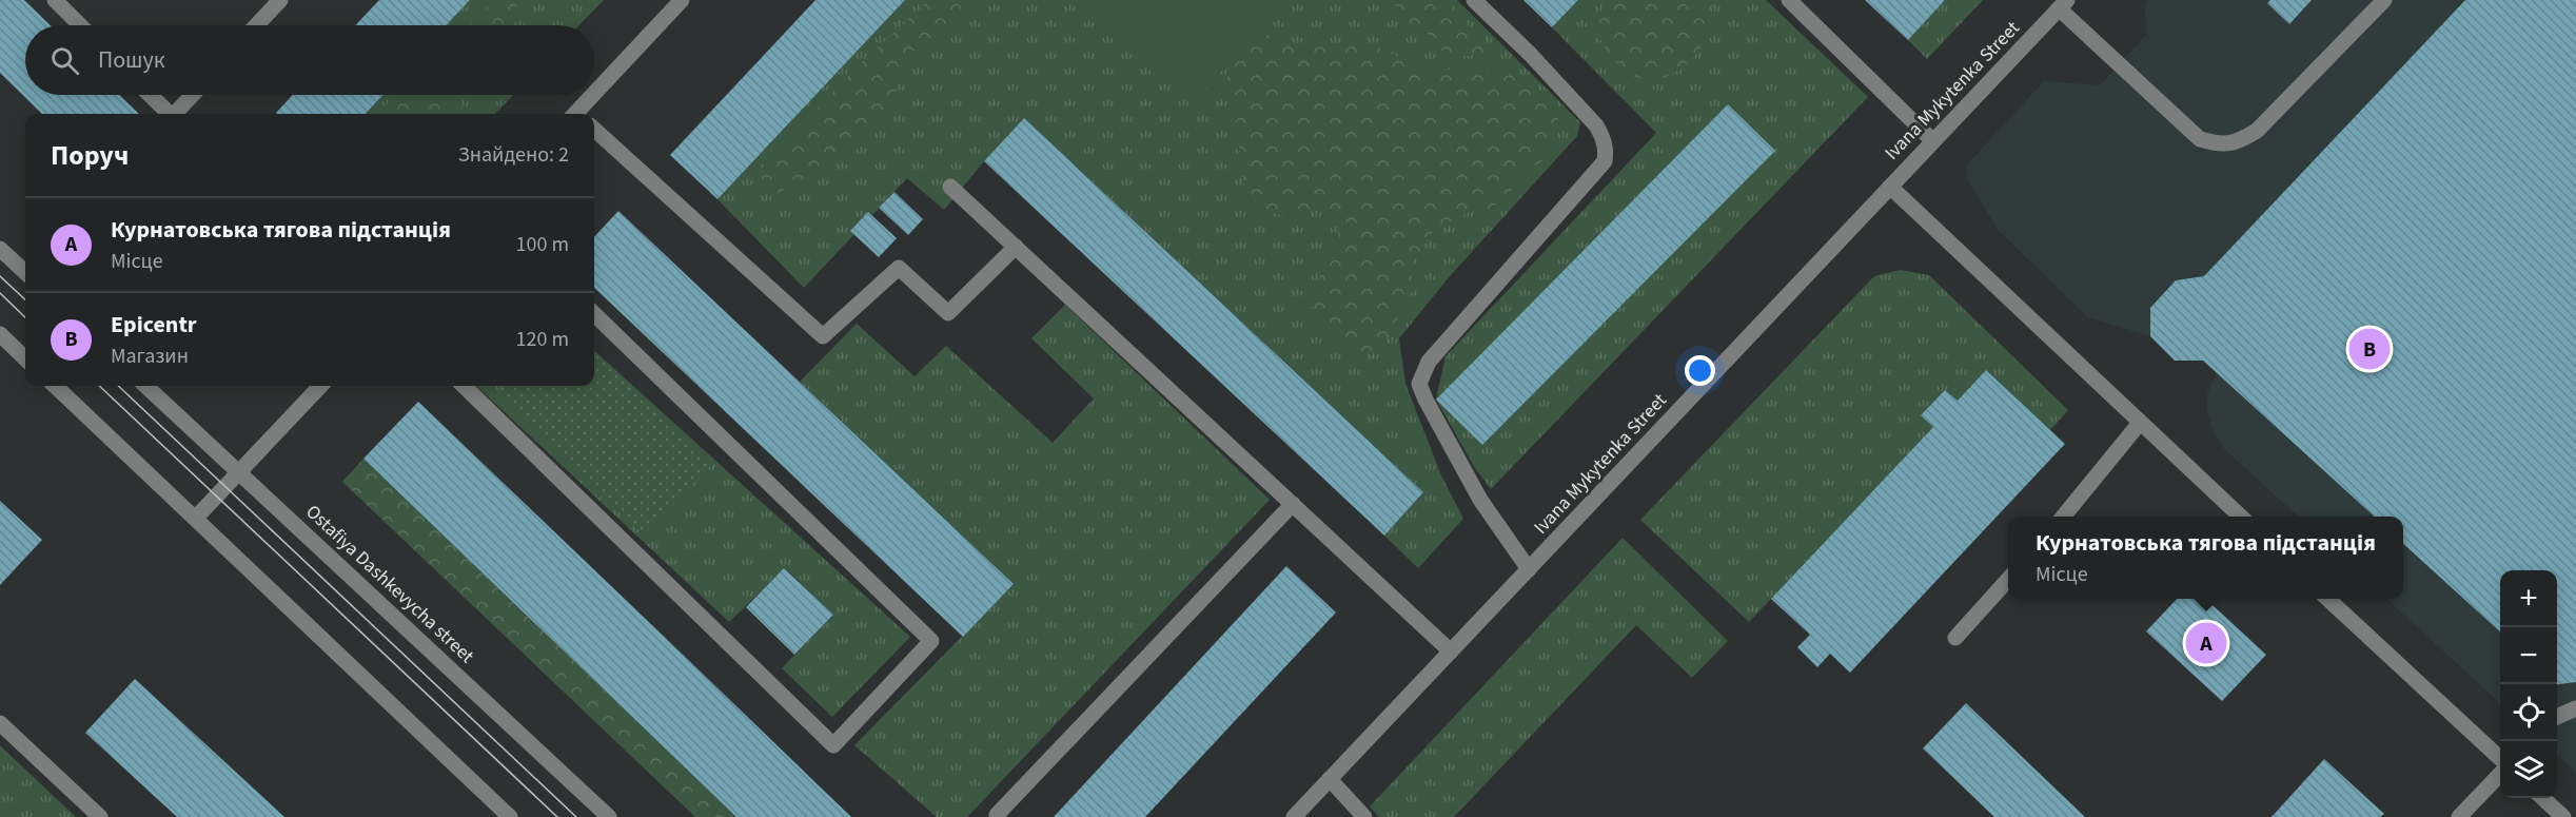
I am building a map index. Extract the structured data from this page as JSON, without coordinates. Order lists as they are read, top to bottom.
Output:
{
  "streets": {
    "street": ["Ivana Mykytenka Street", "Ostafiya Dashkevycha street"]
  },
  "page": {
    "search": "Пошук",
    "heading": ["Поруч", "Знайдено: 2"],
    "list": [
      {
        "mark": "A",
        "name": "Курнатовська тягова пiдстанцiя",
        "note": "Місце",
        "value": "100 m"
      },
      {
        "mark": "B",
        "name": "Epicentr",
        "note": "Магазин",
        "value": "120 m"
      }
    ],
    "pins": ["B", "A"],
    "popup": ["Курнатовська тягова пiдстанцiя", "Місце"],
    "map_buttons": ["+", "−"]
  }
}
